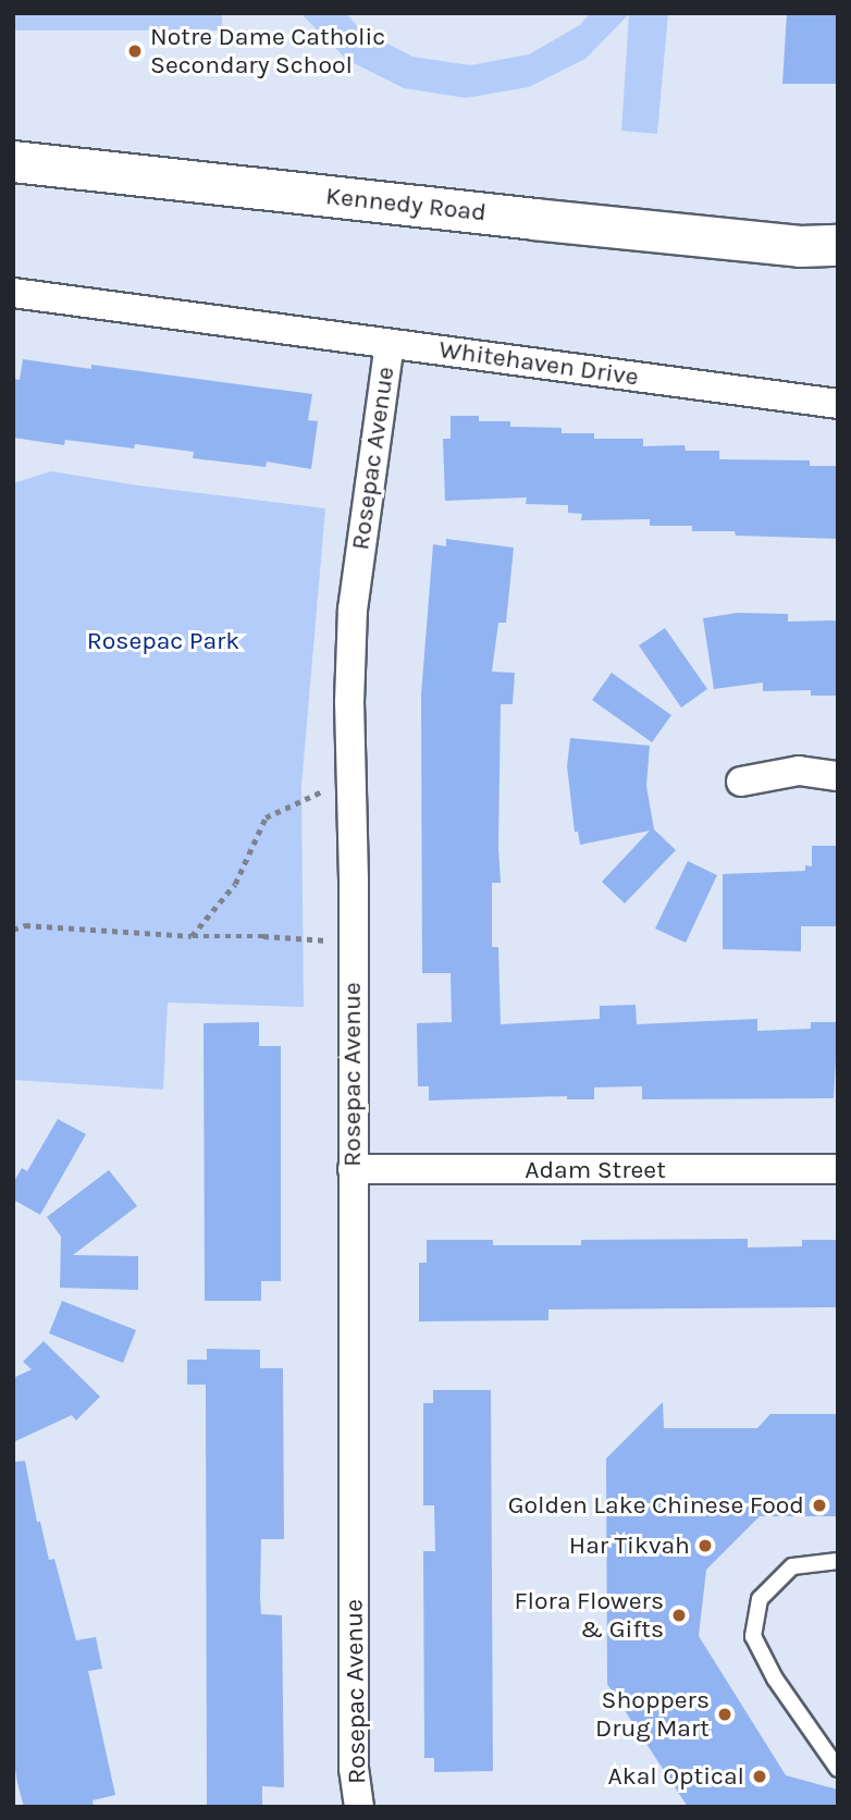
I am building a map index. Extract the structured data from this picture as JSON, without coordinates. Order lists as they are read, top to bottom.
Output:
{
  "streets": {
    "main road": ["Kennedy Road"],
    "street": ["Whitehaven Drive", "Rosepac Avenue", "Adam Street"]
  },
  "crossings": [
    ["Whitehaven Drive", "Rosepac Avenue"],
    ["Rosepac Avenue", "Adam Street"]
  ],
  "parks": ["Rosepac Park"],
  "places": [
    "Notre Dame Catholic Secondary School",
    "Golden Lake Chinese Food",
    "Har Tikvah",
    "Flora Flowers & Gifts",
    "Shoppers Drug Mart",
    "Akal Optical"
  ]
}
